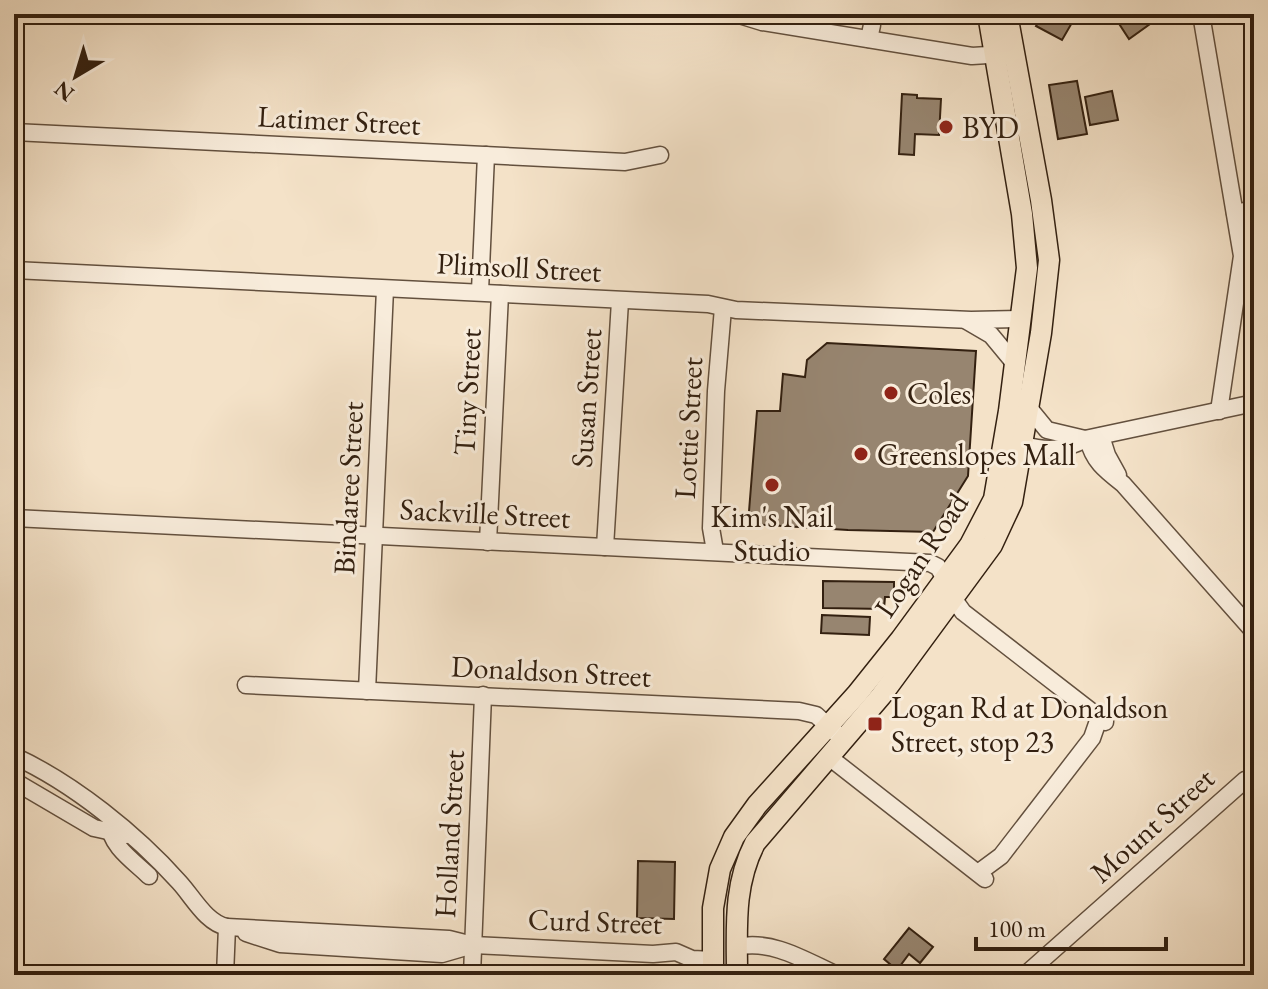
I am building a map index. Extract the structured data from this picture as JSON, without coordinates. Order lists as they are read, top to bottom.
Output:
{
  "streets": {
    "main road": ["Logan Road"],
    "street": [
      "Latimer Street",
      "Plimsoll Street",
      "Tiny Street",
      "Susan Street",
      "Lottie Street",
      "Bindaree Street",
      "Sackville Street",
      "Donaldson Street",
      "Mount Street",
      "Holland Street",
      "Curd Street"
    ]
  },
  "crossings": [
    ["Plimsoll Street", "Tiny Street"],
    ["Plimsoll Street", "Susan Street"],
    ["Plimsoll Street", "Lottie Street"],
    ["Plimsoll Street", "Bindaree Street"],
    ["Plimsoll Street", "Logan Road"],
    ["Tiny Street", "Sackville Street"],
    ["Susan Street", "Sackville Street"],
    ["Lottie Street", "Sackville Street"],
    ["Bindaree Street", "Sackville Street"],
    ["Bindaree Street", "Donaldson Street"],
    ["Sackville Street", "Logan Road"],
    ["Logan Road", "Donaldson Street"],
    ["Logan Road", "Curd Street"],
    ["Donaldson Street", "Holland Street"],
    ["Holland Street", "Curd Street"]
  ],
  "places": {
    "other": [
      "BYD",
      "Coles",
      "Greenslopes Mall",
      "Kim's Nail Studio"
    ],
    "transit": ["Logan Rd at Donaldson Street, stop 23"]
  },
  "scale_bar": "100 m",
  "north": "bottom left"
}
